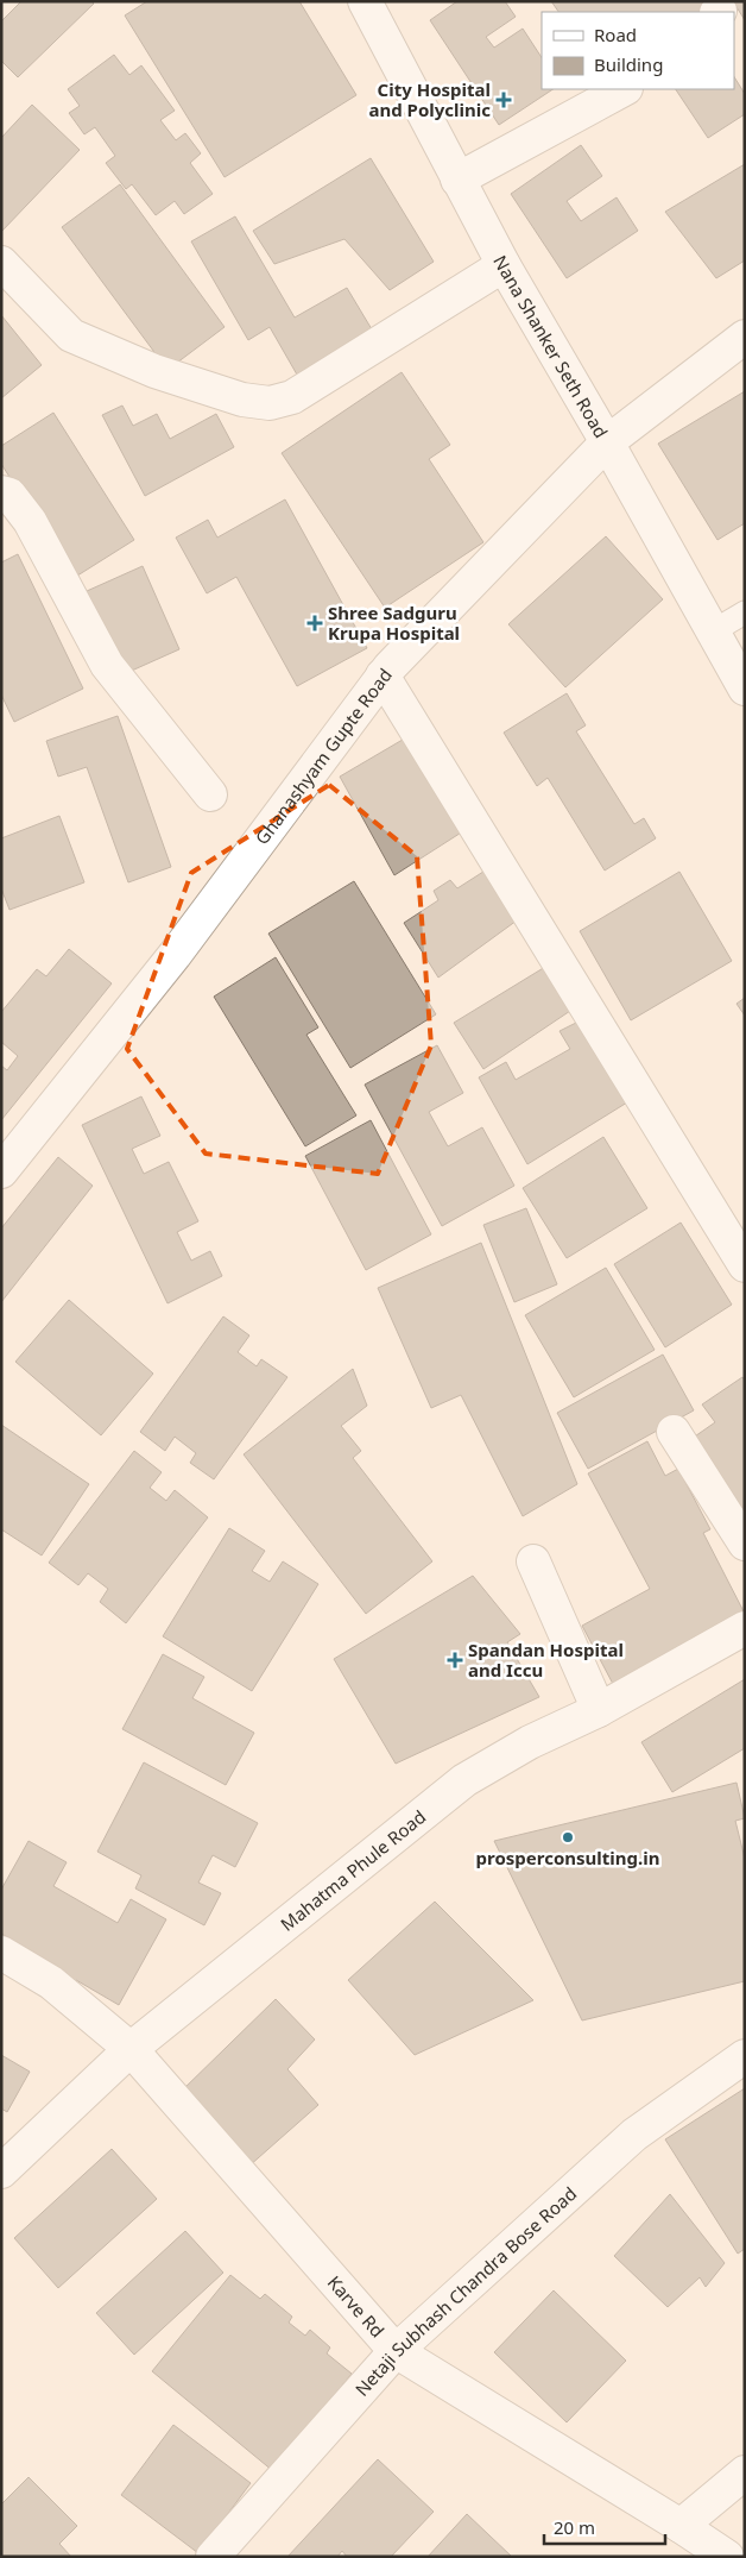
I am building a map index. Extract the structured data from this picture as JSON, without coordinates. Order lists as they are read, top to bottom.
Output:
{
  "streets": {
    "street": [
      "Nana Shanker Seth Road",
      "Ghanashyam Gupte Road",
      "Mahatma Phule Road",
      "Netaji Subhash Chandra Bose Road",
      "Karve Rd"
    ]
  },
  "crossings": [
    ["Nana Shanker Seth Road", "Ghanashyam Gupte Road"],
    ["Mahatma Phule Road", "Karve Rd"],
    ["Netaji Subhash Chandra Bose Road", "Karve Rd"]
  ],
  "places": {
    "health": ["City Hospital and Polyclinic", "Shree Sadguru Krupa Hospital", "Spandan Hospital and Iccu"],
    "other": ["prosperconsulting.in"]
  },
  "legend": ["Road", "Building"],
  "scale_bar": "20 m"
}
